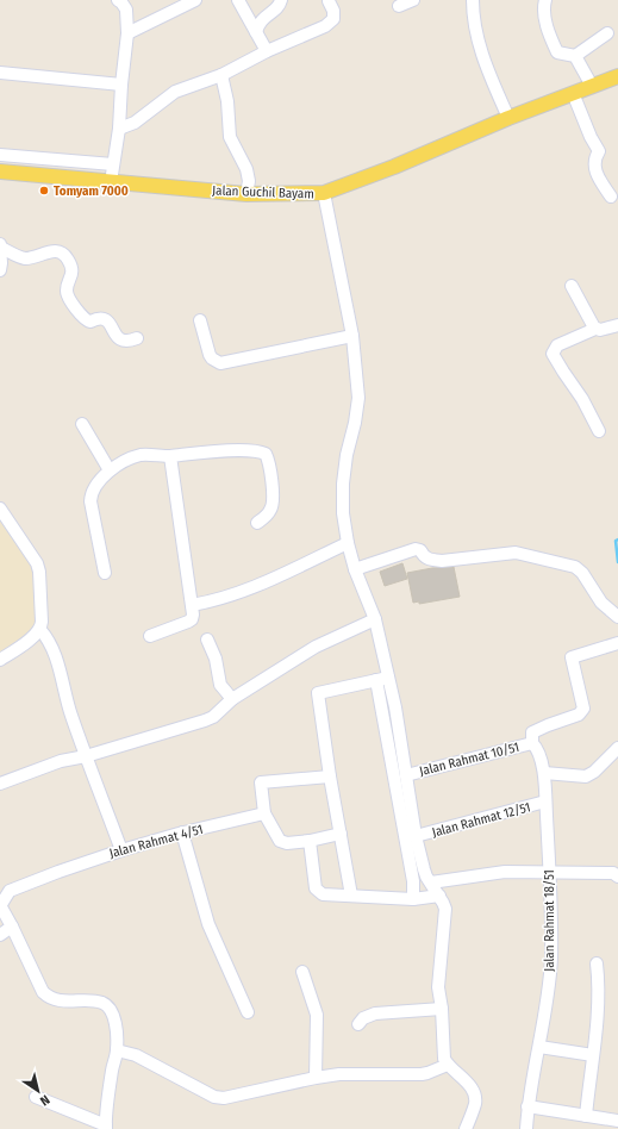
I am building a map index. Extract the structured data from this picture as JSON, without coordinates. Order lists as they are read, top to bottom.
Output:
{
  "streets": {
    "main road": ["Jalan Guchil Bayam"],
    "street": [
      "Jalan Rahmat 10/51",
      "Jalan Rahmat 12/51",
      "Jalan Rahmat 4/51",
      "Jalan Rahmat 18/51"
    ]
  },
  "crossings": [
    ["Jalan Rahmat 10/51", "Jalan Rahmat 18/51"],
    ["Jalan Rahmat 12/51", "Jalan Rahmat 18/51"]
  ],
  "places": ["Tomyam 7000"],
  "north": "bottom right"
}
